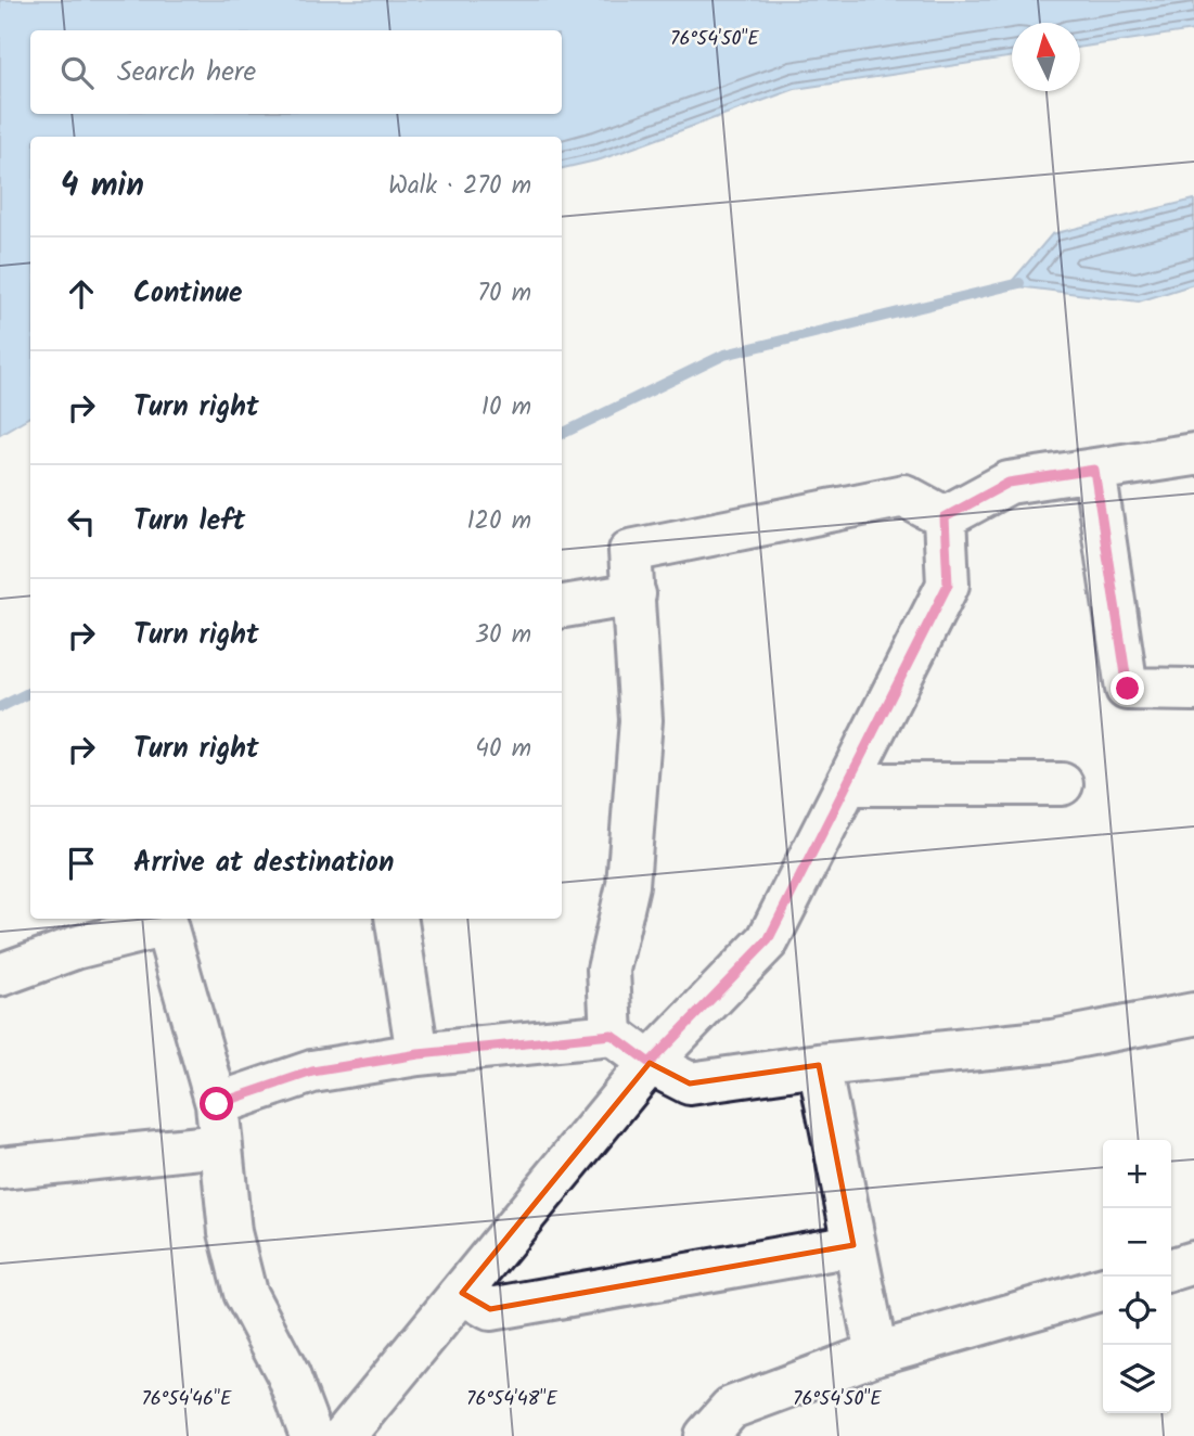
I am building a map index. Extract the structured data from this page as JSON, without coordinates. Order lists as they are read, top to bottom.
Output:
{
  "north": "top",
  "page": {
    "search": "Search here",
    "heading": ["4 min", "Walk · 270 m"],
    "list": [
      ["Continue", "70 m"],
      ["Turn right", "10 m"],
      ["Turn left", "120 m"],
      ["Turn right", "30 m"],
      ["Turn right", "40 m"],
      "Arrive at destination"
    ],
    "map_buttons": ["+", "−"]
  },
  "coordinates": ["76°54'50\"E", "76°54'46\"E", "76°54'48\"E"]
}
